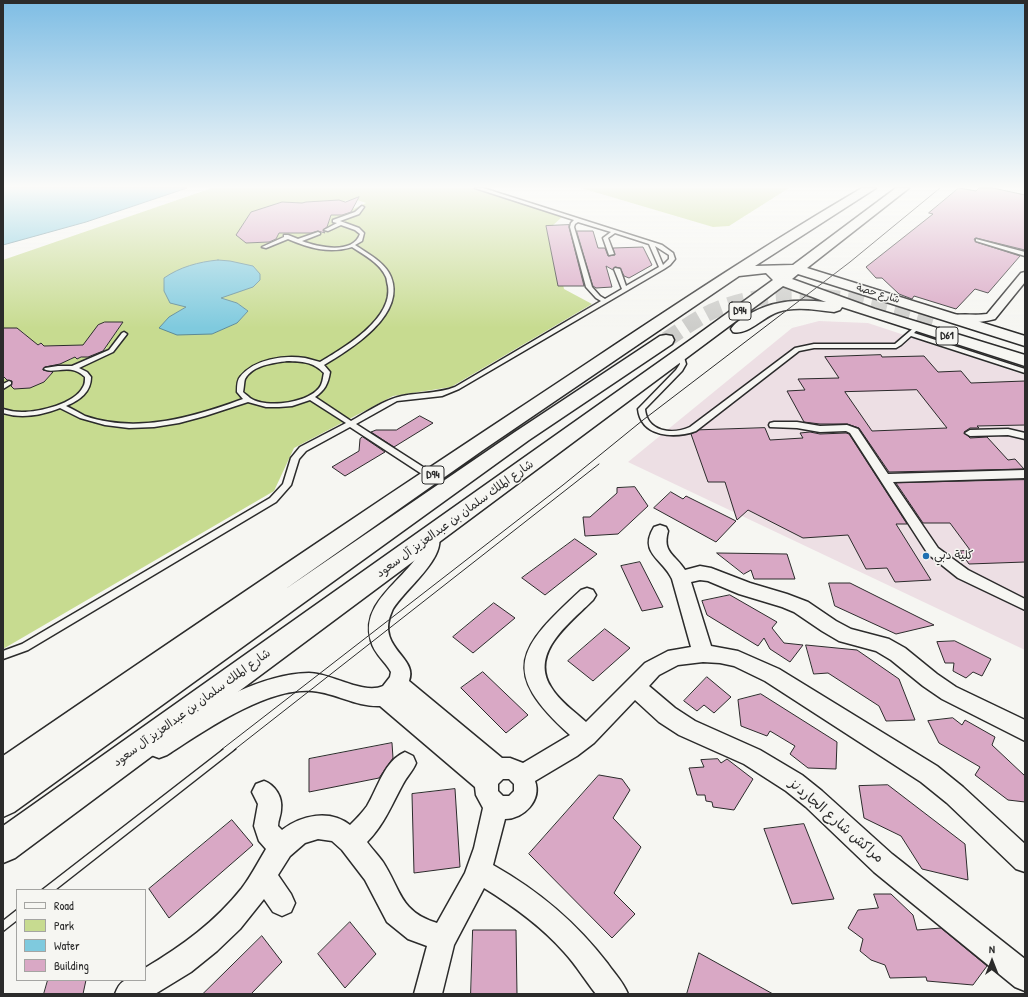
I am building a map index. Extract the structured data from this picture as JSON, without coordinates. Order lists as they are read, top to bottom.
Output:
{
  "streets": {
    "main road": [
      "شارع حصة",
      "D94",
      "D61",
      "شارع الملك سلمان بن عبدالعزيز آل سعود"
    ],
    "street": ["مراكش شارع الجاردنز"]
  },
  "crossings": [
    ["شارع حصة", "شارع الملك سلمان بن عبدالعزيز آل سعود"]
  ],
  "places": ["كلية دبي"],
  "legend": [
    "Road",
    "Park",
    "Water",
    "Building"
  ],
  "north": "top"
}
